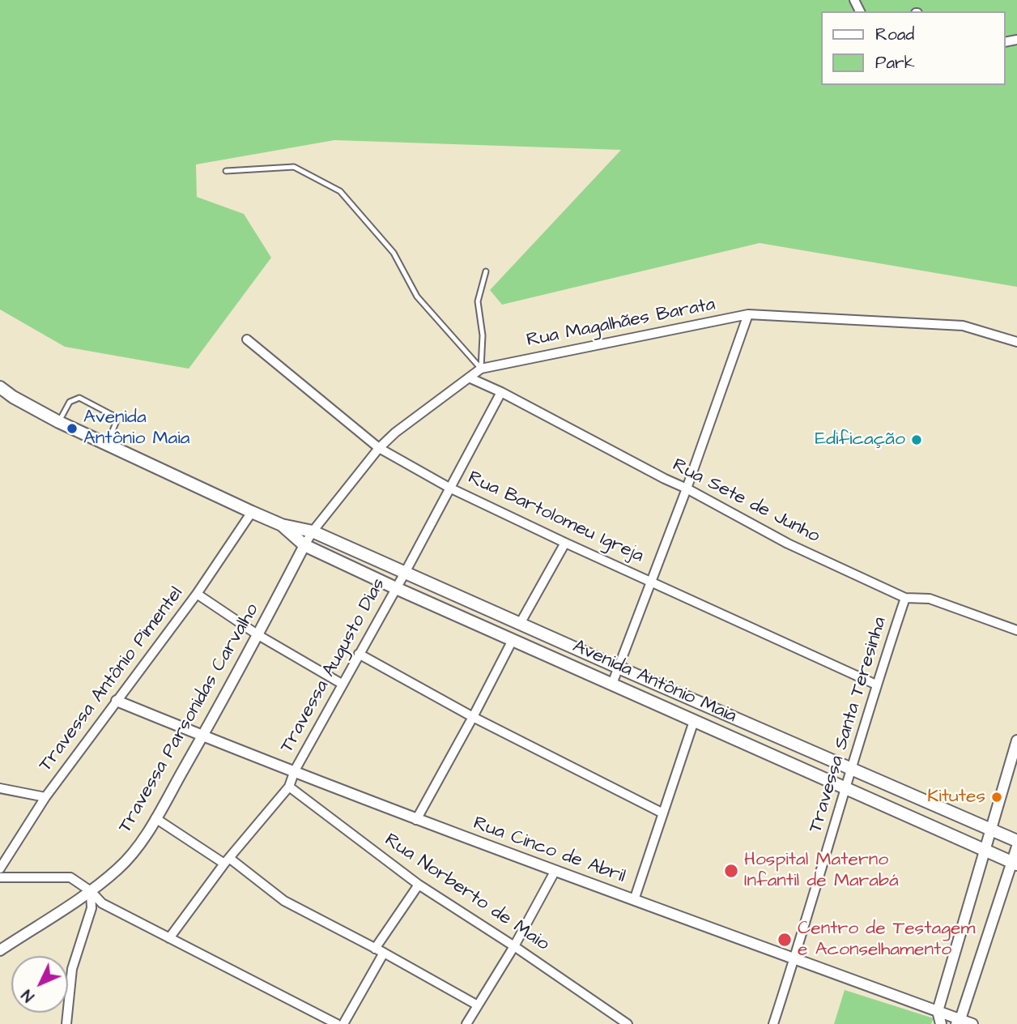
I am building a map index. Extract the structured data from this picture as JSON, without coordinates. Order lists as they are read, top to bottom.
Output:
{
  "streets": {
    "main road": ["Avenida Antônio Maia"],
    "street": [
      "Rua Magalhães Barata",
      "Rua Sete de Junho",
      "Rua Bartolomeu Igreja",
      "Travessa Augusto Dias",
      "Travessa Antônio Pimentel",
      "Travessa Parsonidas Carvalho",
      "Travessa Santa Teresinha",
      "Rua Cinco de Abril",
      "Rua Norberto de Maio"
    ]
  },
  "crossings": [
    ["Rua Magalhães Barata", "Rua Sete de Junho"],
    ["Rua Magalhães Barata", "Rua Bartolomeu Igreja"],
    ["Rua Magalhães Barata", "Avenida Antônio Maia"],
    ["Rua Magalhães Barata", "Travessa Parsonidas Carvalho"],
    ["Rua Sete de Junho", "Travessa Augusto Dias"],
    ["Rua Sete de Junho", "Travessa Santa Teresinha"],
    ["Rua Bartolomeu Igreja", "Travessa Augusto Dias"],
    ["Rua Bartolomeu Igreja", "Travessa Santa Teresinha"],
    ["Travessa Augusto Dias", "Avenida Antônio Maia"],
    ["Travessa Augusto Dias", "Rua Cinco de Abril"],
    ["Travessa Augusto Dias", "Rua Norberto de Maio"],
    ["Travessa Antônio Pimentel", "Avenida Antônio Maia"],
    ["Travessa Antônio Pimentel", "Rua Cinco de Abril"],
    ["Avenida Antônio Maia", "Travessa Parsonidas Carvalho"],
    ["Avenida Antônio Maia", "Travessa Santa Teresinha"],
    ["Travessa Parsonidas Carvalho", "Rua Cinco de Abril"],
    ["Travessa Santa Teresinha", "Rua Cinco de Abril"]
  ],
  "places": [
    "Avenida Antônio Maia",
    "Edificação",
    "Kitutes",
    "Hospital Materno Infantil de Marabá",
    "Centro de Testagem e Aconselhamento"
  ],
  "legend": ["Road", "Park"],
  "north": "bottom left"
}
